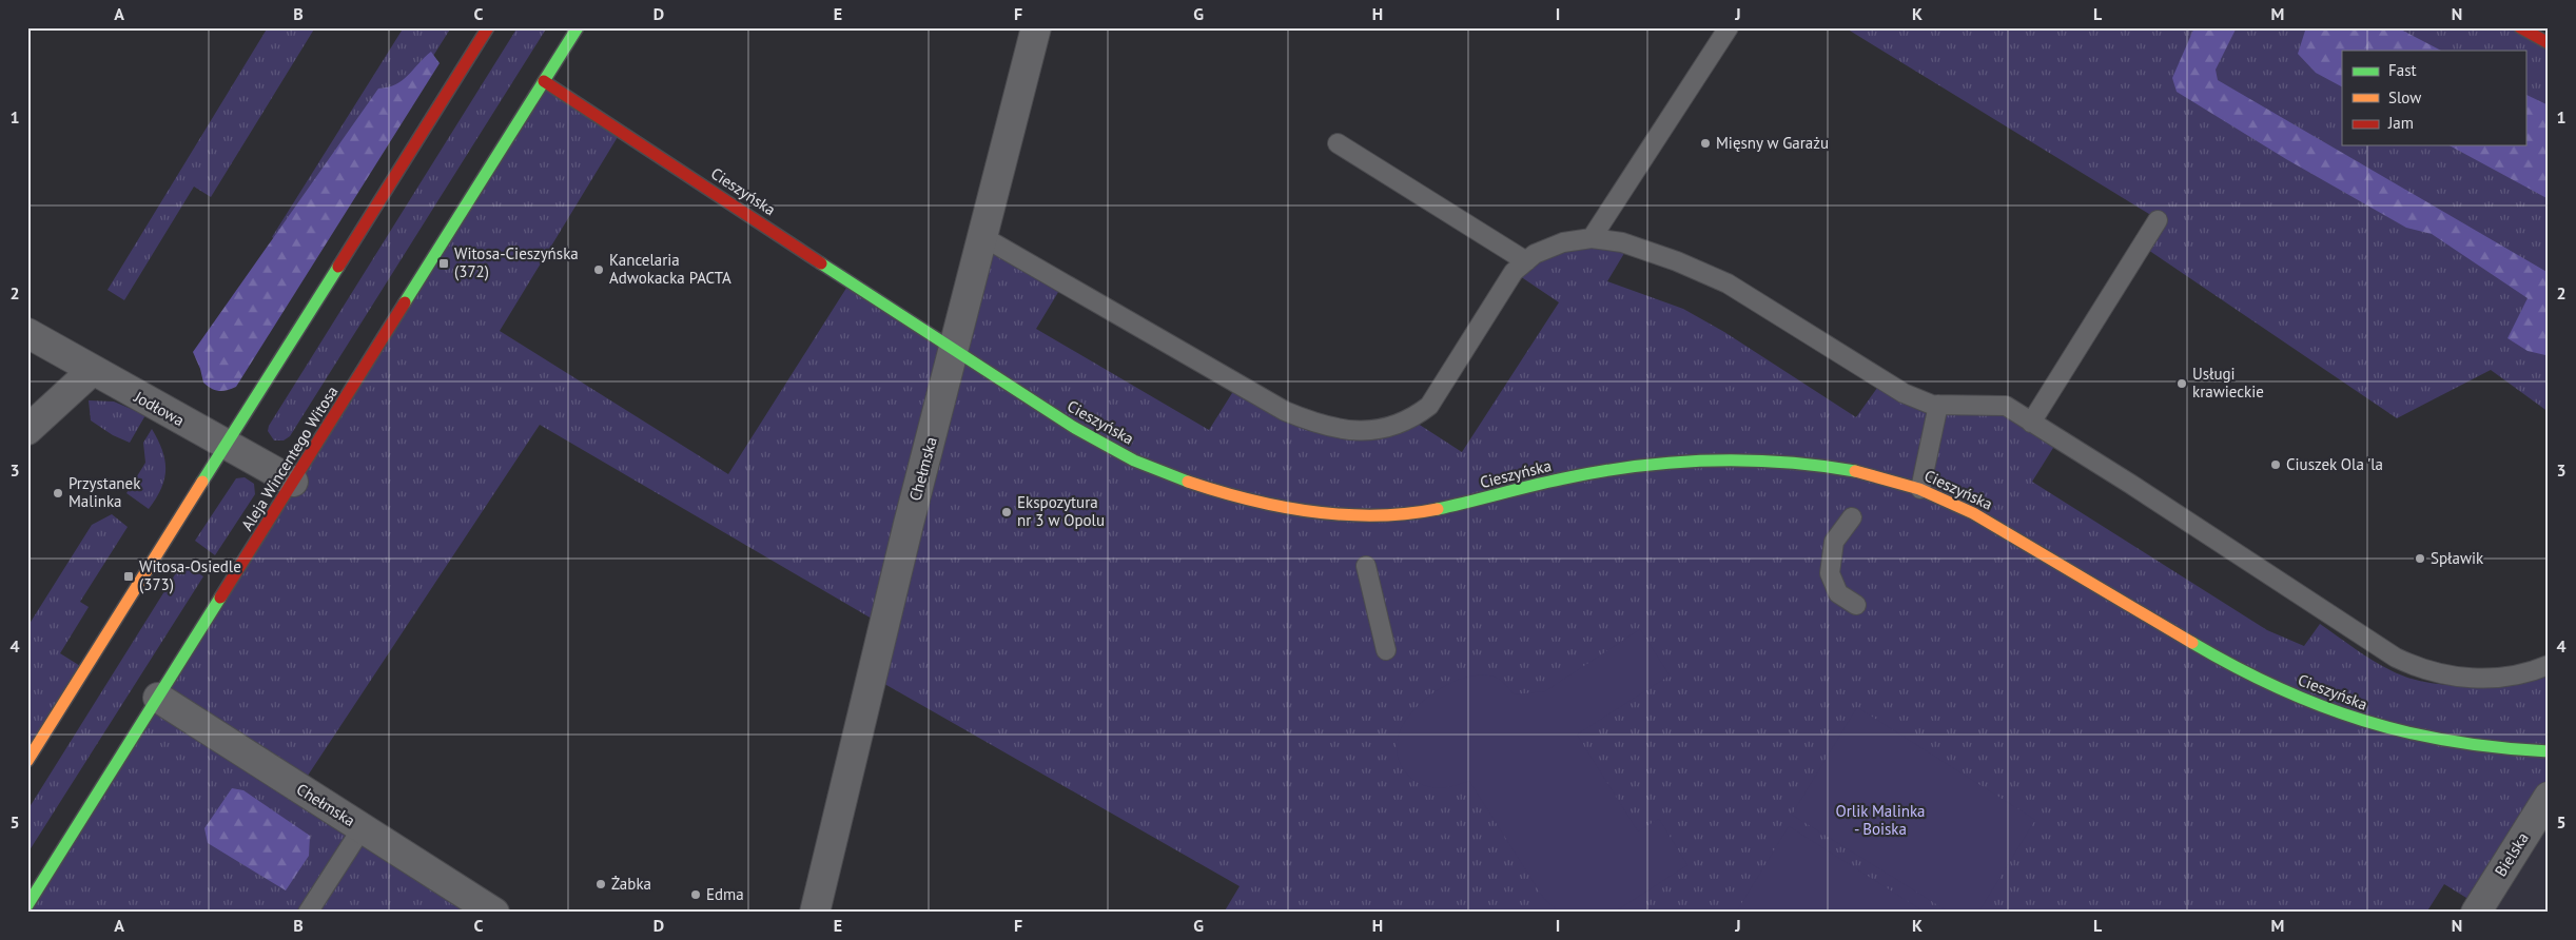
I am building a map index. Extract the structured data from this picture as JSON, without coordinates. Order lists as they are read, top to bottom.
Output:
{
  "streets": {
    "street": [
      "Cieszyńska",
      "Jodłowa",
      "Aleja Wincentego Witosa",
      "Chełmska",
      "Bielska"
    ]
  },
  "crossings": [
    ["Cieszyńska", "Aleja Wincentego Witosa"],
    ["Cieszyńska", "Chełmska"],
    ["Jodłowa", "Aleja Wincentego Witosa"],
    ["Aleja Wincentego Witosa", "Chełmska"]
  ],
  "parks": ["Orlik Malinka - Boiska"],
  "places": {
    "other": [
      "Mięsny w Garażu",
      "Kancelaria Adwokacka PACTA",
      "Usługi krawieckie",
      "Ciuszek Ola 'la",
      "Przystanek Malinka",
      "Ekspozytura nr 3 w Opolu",
      "Spławik",
      "Żabka",
      "Edma"
    ],
    "transit": ["Witosa-Cieszyńska (372)", "Witosa-Osiedle (373)"]
  },
  "legend": ["Fast", "Slow", "Jam"],
  "grid": {
    "columns": [
      "A",
      "B",
      "C",
      "D",
      "E",
      "F",
      "G",
      "H",
      "I",
      "J",
      "K",
      "L",
      "M",
      "N"
    ],
    "rows": [
      "1",
      "2",
      "3",
      "4",
      "5"
    ]
  }
}
